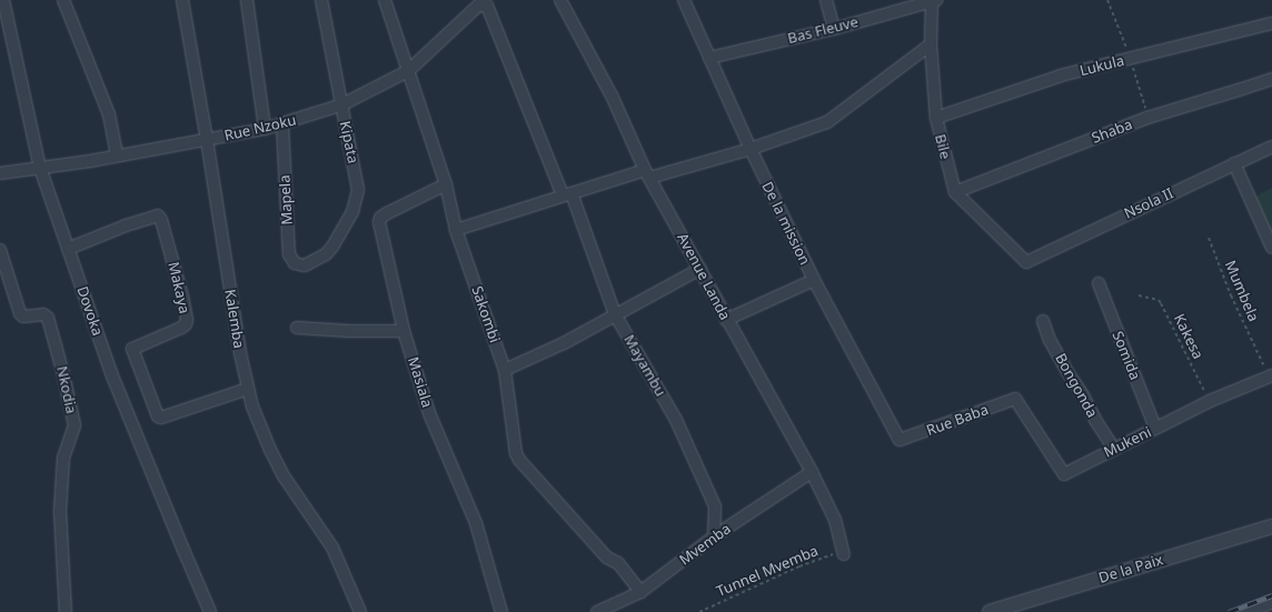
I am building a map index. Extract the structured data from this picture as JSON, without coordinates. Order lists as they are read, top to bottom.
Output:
{
  "streets": {
    "street": [
      "Bas Fleuve",
      "Lukula",
      "Rue Nzoku",
      "Shaba",
      "Kipata",
      "Bile",
      "Mapela",
      "Nsola II",
      "De la mission",
      "Avenue Landa",
      "Makaya",
      "Dovoka",
      "Sakombi",
      "Kalemba",
      "Somida",
      "Mayambu",
      "Masiala",
      "Bongonda",
      "Nkodia",
      "Rue Baba",
      "Mukeni",
      "Mvemba",
      "De la Paix"
    ],
    "path": ["Mumbela", "Kakesa", "Tunnel Mvemba"]
  },
  "crossings": [
    ["Bas Fleuve", "Bile"],
    ["Bas Fleuve", "De la mission"],
    ["Lukula", "Bile"],
    ["Rue Nzoku", "Kipata"],
    ["Rue Nzoku", "Mapela"],
    ["Rue Nzoku", "Dovoka"],
    ["Rue Nzoku", "Sakombi"],
    ["Rue Nzoku", "Kalemba"],
    ["Rue Nzoku", "Mayambu"],
    ["Shaba", "Bile"],
    ["Shaba", "Nsola II"],
    ["Kipata", "Mapela"],
    ["Bile", "Nsola II"],
    ["De la mission", "Rue Baba"],
    ["Avenue Landa", "Mvemba"],
    ["Avenue Landa", "Tunnel Mvemba"],
    ["Makaya", "Dovoka"],
    ["Makaya", "Kalemba"],
    ["Mumbela", "Mukeni"],
    ["Sakombi", "Masiala"],
    ["Sakombi", "Mvemba"],
    ["Kakesa", "Mukeni"],
    ["Somida", "Mukeni"],
    ["Mayambu", "Mvemba"],
    ["Bongonda", "Mukeni"],
    ["Rue Baba", "Mukeni"]
  ]
}
